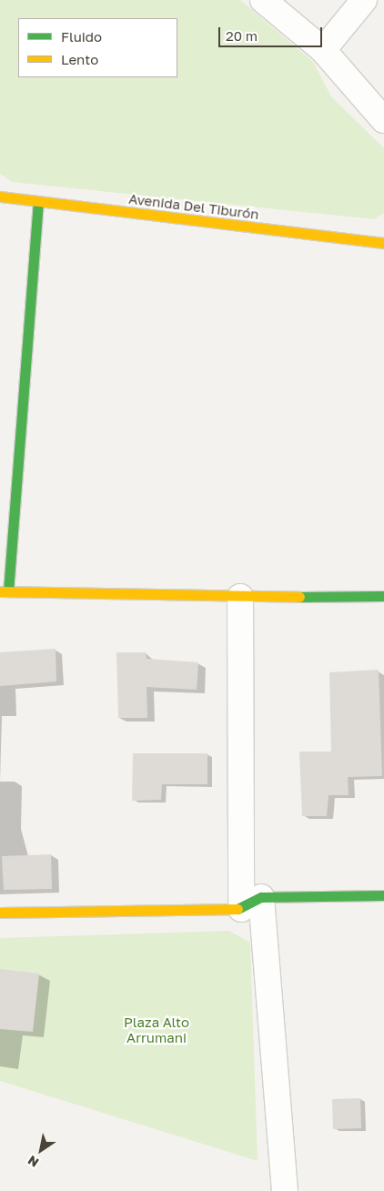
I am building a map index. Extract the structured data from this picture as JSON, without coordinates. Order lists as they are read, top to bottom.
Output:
{
  "streets": {
    "street": ["Avenida Del Tiburón"]
  },
  "parks": ["Plaza Alto Arrumani"],
  "legend": ["Fluido", "Lento"],
  "scale_bar": "20 m",
  "north": "bottom left"
}
